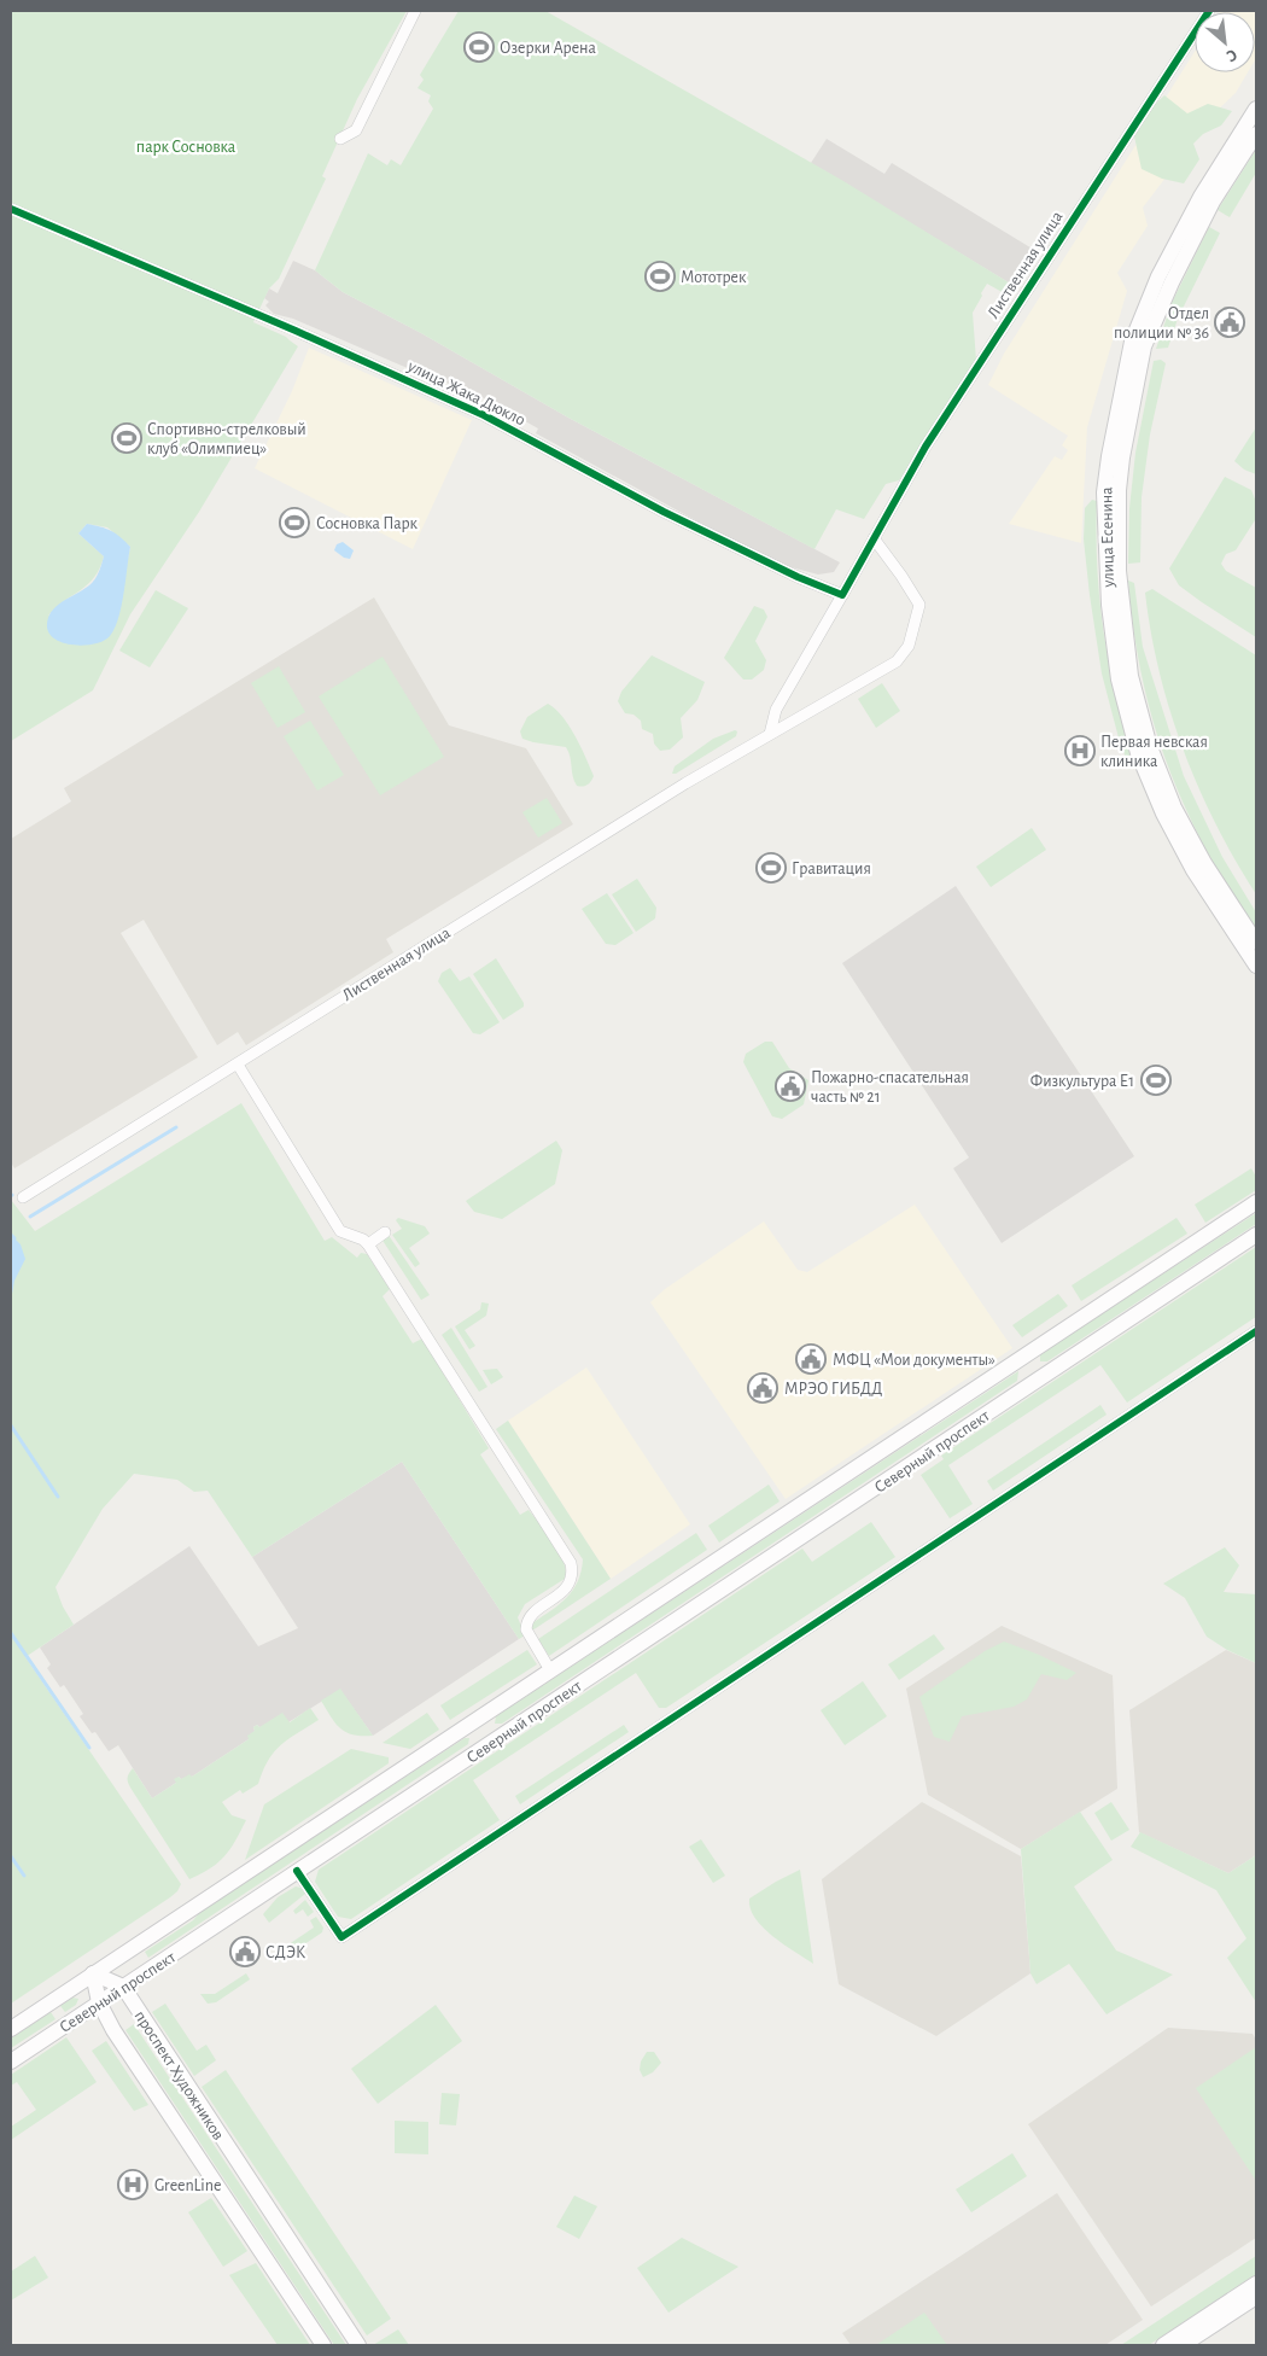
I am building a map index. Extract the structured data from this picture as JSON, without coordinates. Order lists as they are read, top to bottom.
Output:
{
  "streets": {
    "main road": ["улица Есенина", "Северный проспект", "проспект Художников"],
    "street": ["Лиственная улица", "улица Жака Дюкло"]
  },
  "crossings": [
    ["Северный проспект", "проспект Художников"]
  ],
  "parks": ["парк Сосновка"],
  "places": {
    "sports": [
      "Озерки Арена",
      "Мототрек",
      "Спортивно-стрелковый клуб «Олимпиец»",
      "Сосновка Парк",
      "Гравитация",
      "Физкультура Е1"
    ],
    "public building": [
      "Отдел полиции № 36",
      "Пожарно-спасательная часть № 21",
      "МФЦ «Мои документы»",
      "МРЭО ГИБДД",
      "СДЭК"
    ],
    "hospital": ["Первая невская клиника", "GreenLine"]
  },
  "north": "bottom right"
}
